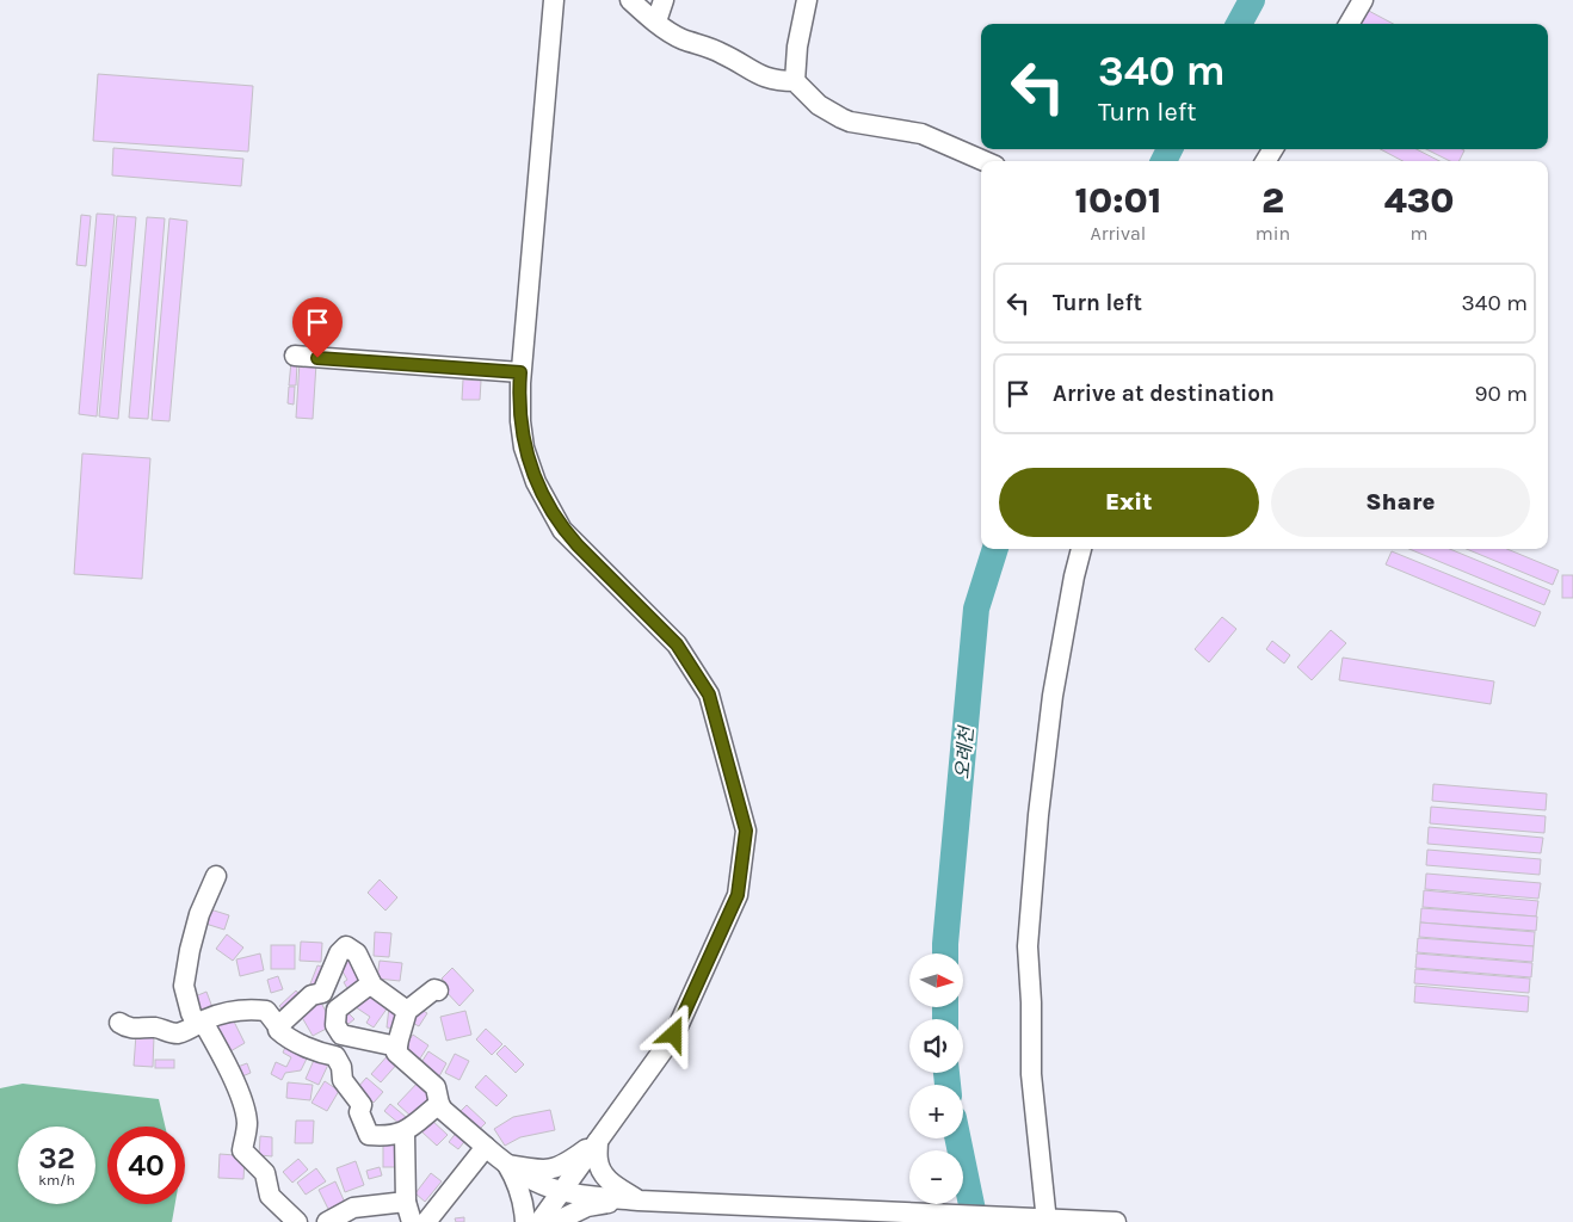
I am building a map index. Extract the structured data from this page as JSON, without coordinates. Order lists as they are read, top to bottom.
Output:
{
  "water": ["오례천"],
  "north": "right",
  "page": {
    "turn": ["340 m", "Turn left"],
    "eta": [
      "10:01",
      "Arrival",
      "2",
      "min",
      "430",
      "m"
    ],
    "list": [
      {
        "name": "Turn left",
        "value": "340 m"
      },
      {
        "name": "Arrive at destination",
        "value": "90 m"
      }
    ],
    "buttons": ["Exit", "Share"],
    "map_buttons": ["+", "−"],
    "speed": "32 km/h",
    "limit": "40"
  }
}
